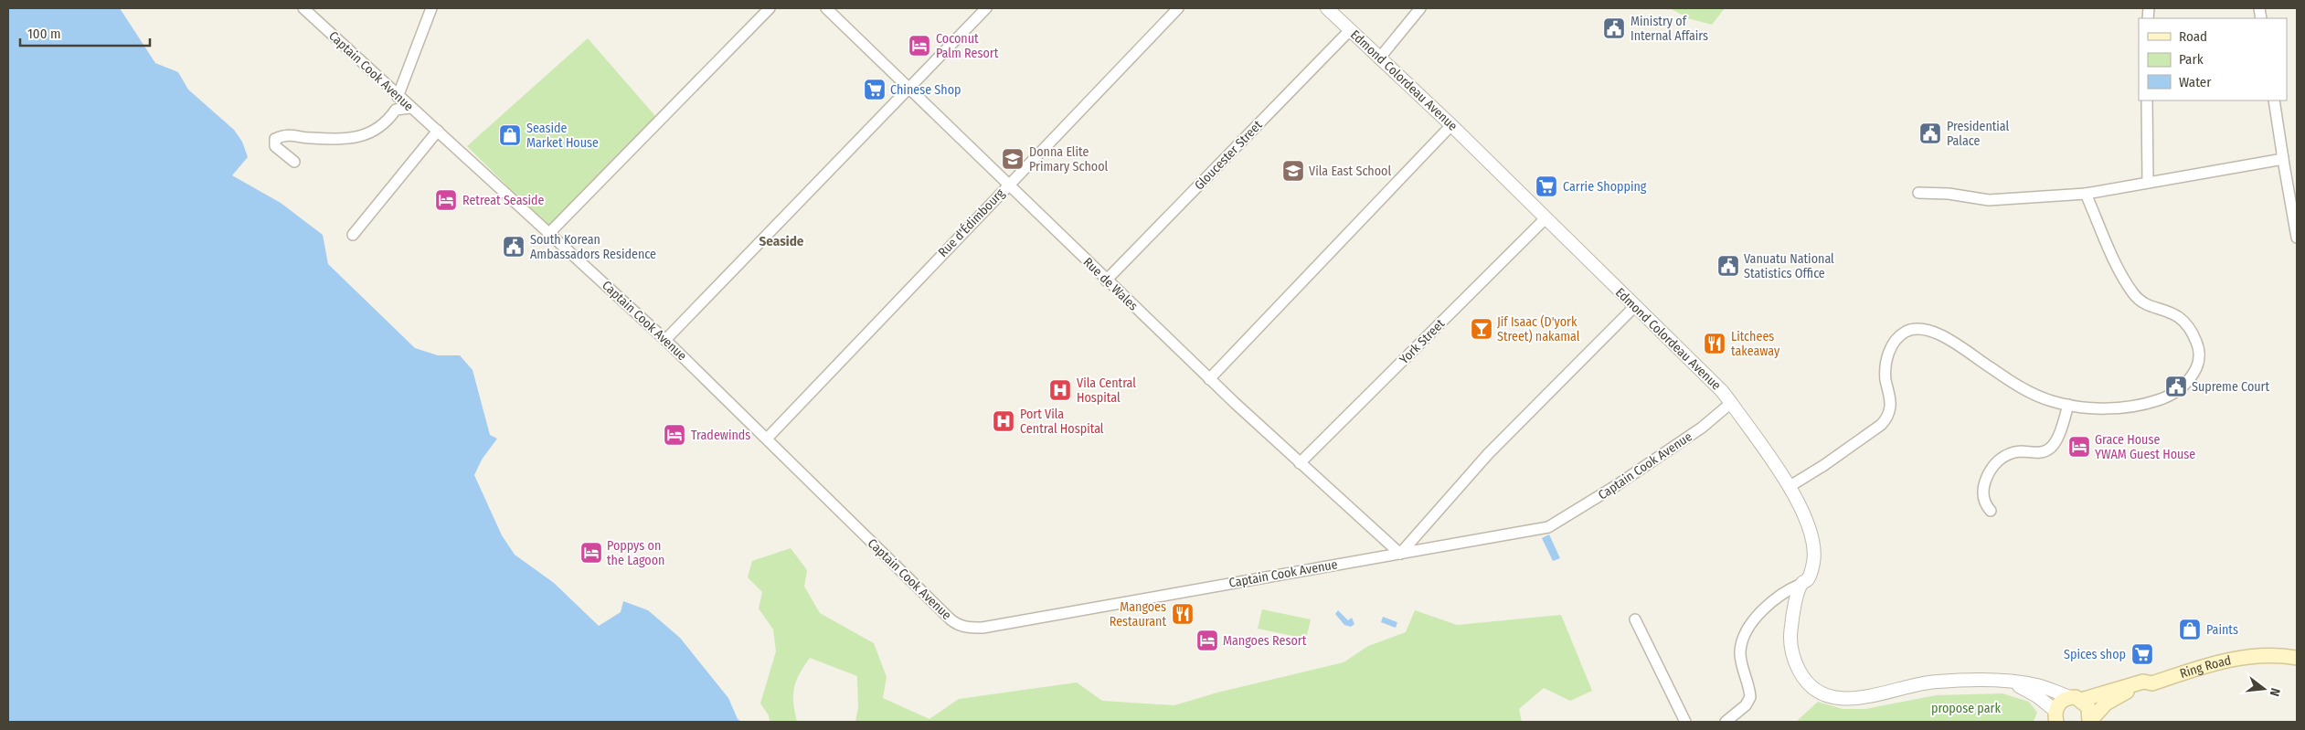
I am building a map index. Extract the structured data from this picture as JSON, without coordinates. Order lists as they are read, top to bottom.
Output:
{
  "streets": {
    "main road": ["Ring Road"],
    "street": [
      "Captain Cook Avenue",
      "Edmond Colordeau Avenue",
      "Gloucester Street",
      "Rue d'Édimbourg",
      "Rue de Wales",
      "York Street"
    ]
  },
  "crossings": [
    ["Captain Cook Avenue", "Edmond Colordeau Avenue"],
    ["Captain Cook Avenue", "Rue d'Édimbourg"],
    ["Captain Cook Avenue", "Rue de Wales"],
    ["Edmond Colordeau Avenue", "Gloucester Street"],
    ["Edmond Colordeau Avenue", "York Street"],
    ["Edmond Colordeau Avenue", "Ring Road"],
    ["Gloucester Street", "Rue de Wales"],
    ["Rue d'Édimbourg", "Rue de Wales"],
    ["Rue de Wales", "York Street"]
  ],
  "districts": ["Seaside"],
  "parks": ["propose park"],
  "places": {
    "public building": [
      "Ministry of Internal Affairs",
      "Presidential Palace",
      "South Korean Ambassadors Residence",
      "Vanuatu National Statistics Office",
      "Supreme Court"
    ],
    "hotel": [
      "Coconut Palm Resort",
      "Retreat Seaside",
      "Tradewinds",
      "Grace House YWAM Guest House",
      "Poppys on the Lagoon",
      "Mangoes Resort"
    ],
    "supermarket": ["Chinese Shop", "Carrie Shopping", "Spices shop"],
    "shop": ["Seaside Market House", "Paints"],
    "school or university": ["Donna Elite Primary School", "Vila East School"],
    "bar": ["Jif Isaac (D'york Street) nakamal"],
    "restaurant": ["Litchees takeaway", "Mangoes Restaurant"],
    "hospital": ["Vila Central Hospital", "Port Vila Central Hospital"]
  },
  "legend": ["Road", "Park", "Water"],
  "scale_bar": "100 m",
  "north": "right"
}
